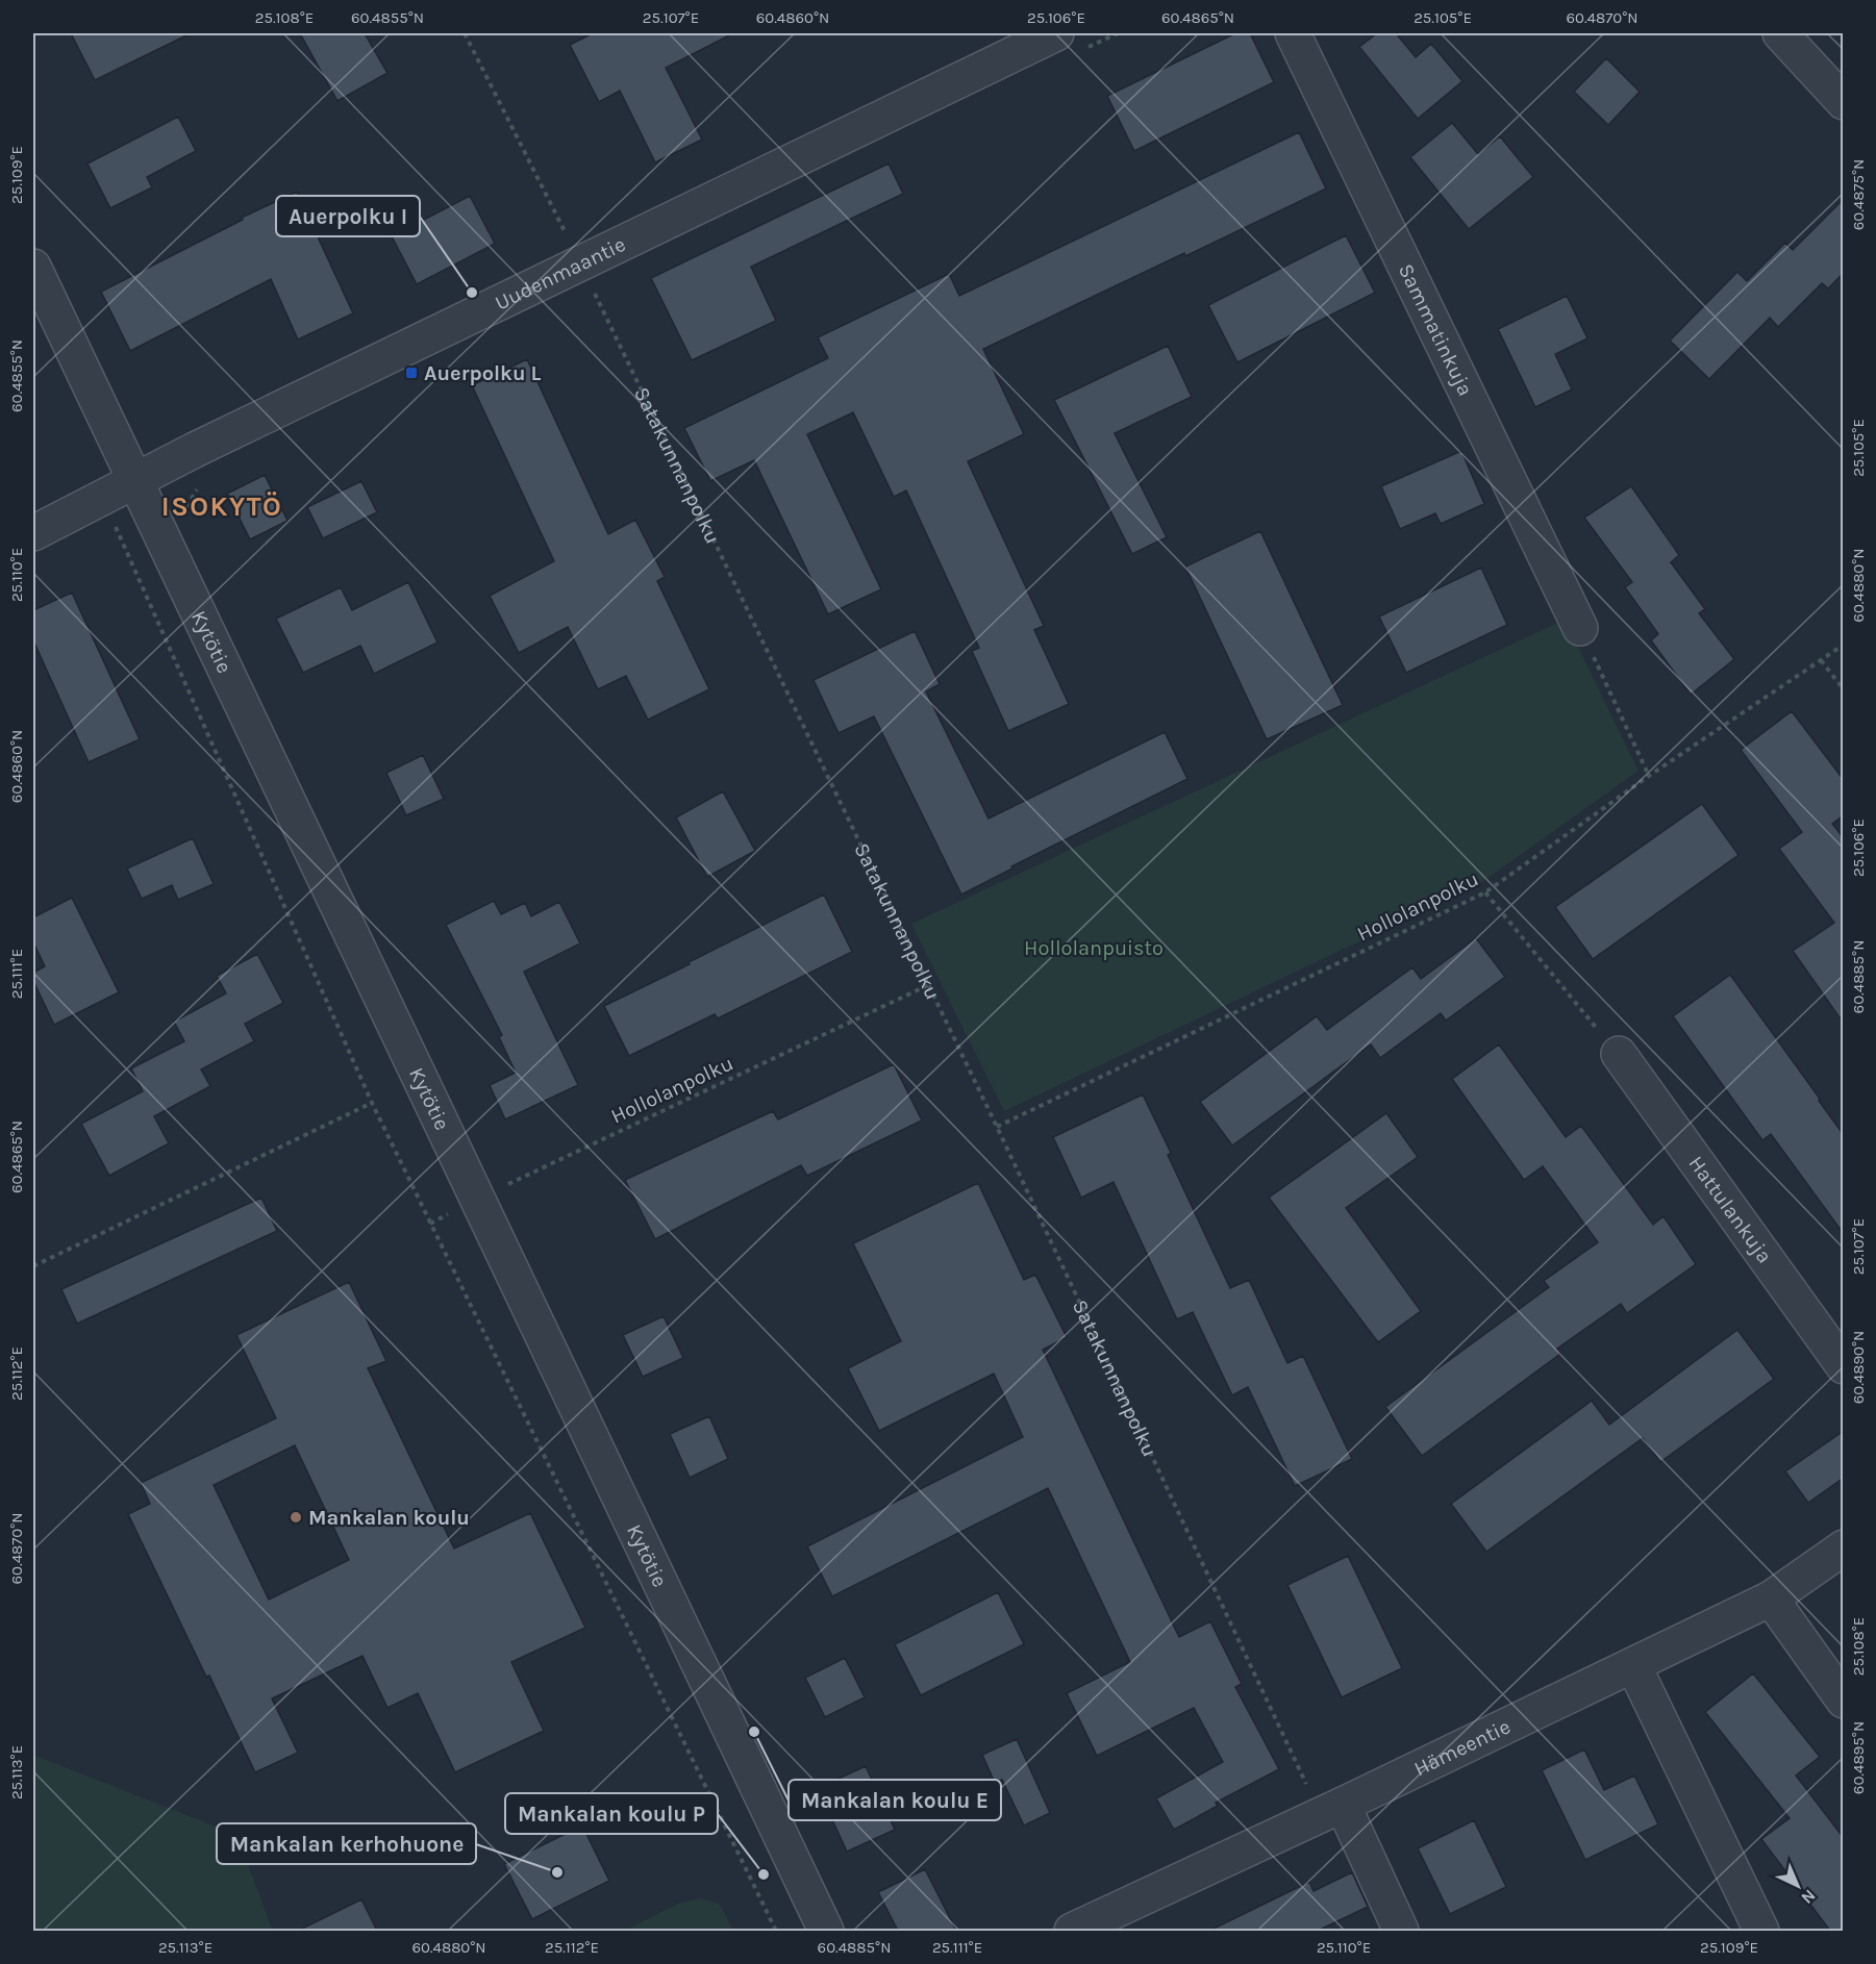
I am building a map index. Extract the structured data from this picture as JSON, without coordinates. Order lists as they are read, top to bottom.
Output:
{
  "streets": {
    "street": [
      "Uudenmaantie",
      "Sammatinkuja",
      "Kytötie",
      "Hattulankuja",
      "Hämeentie"
    ],
    "path": ["Satakunnanpolku", "Hollolanpolku"]
  },
  "crossings": [
    ["Uudenmaantie", "Satakunnanpolku"],
    ["Uudenmaantie", "Kytötie"],
    ["Satakunnanpolku", "Hollolanpolku"],
    ["Satakunnanpolku", "Hämeentie"],
    ["Kytötie", "Hollolanpolku"]
  ],
  "districts": ["ISOKYTÖ"],
  "parks": ["Hollolanpuisto"],
  "places": {
    "other": [
      "Auerpolku I",
      "Mankalan koulu",
      "Mankalan koulu E",
      "Mankalan kerhohuone",
      "Mankalan koulu P"
    ],
    "transit": ["Auerpolku L"]
  },
  "north": "bottom right",
  "coordinates": [
    "25.108°E",
    "60.4855°N",
    "25.107°E",
    "60.4860°N",
    "25.106°E",
    "60.4865°N",
    "25.105°E",
    "60.4870°N",
    "25.109°E",
    "60.4875°N",
    "25.110°E",
    "60.4880°N",
    "25.111°E",
    "60.4885°N",
    "60.4890°N",
    "25.112°E",
    "60.4895°N",
    "25.113°E"
  ]
}
